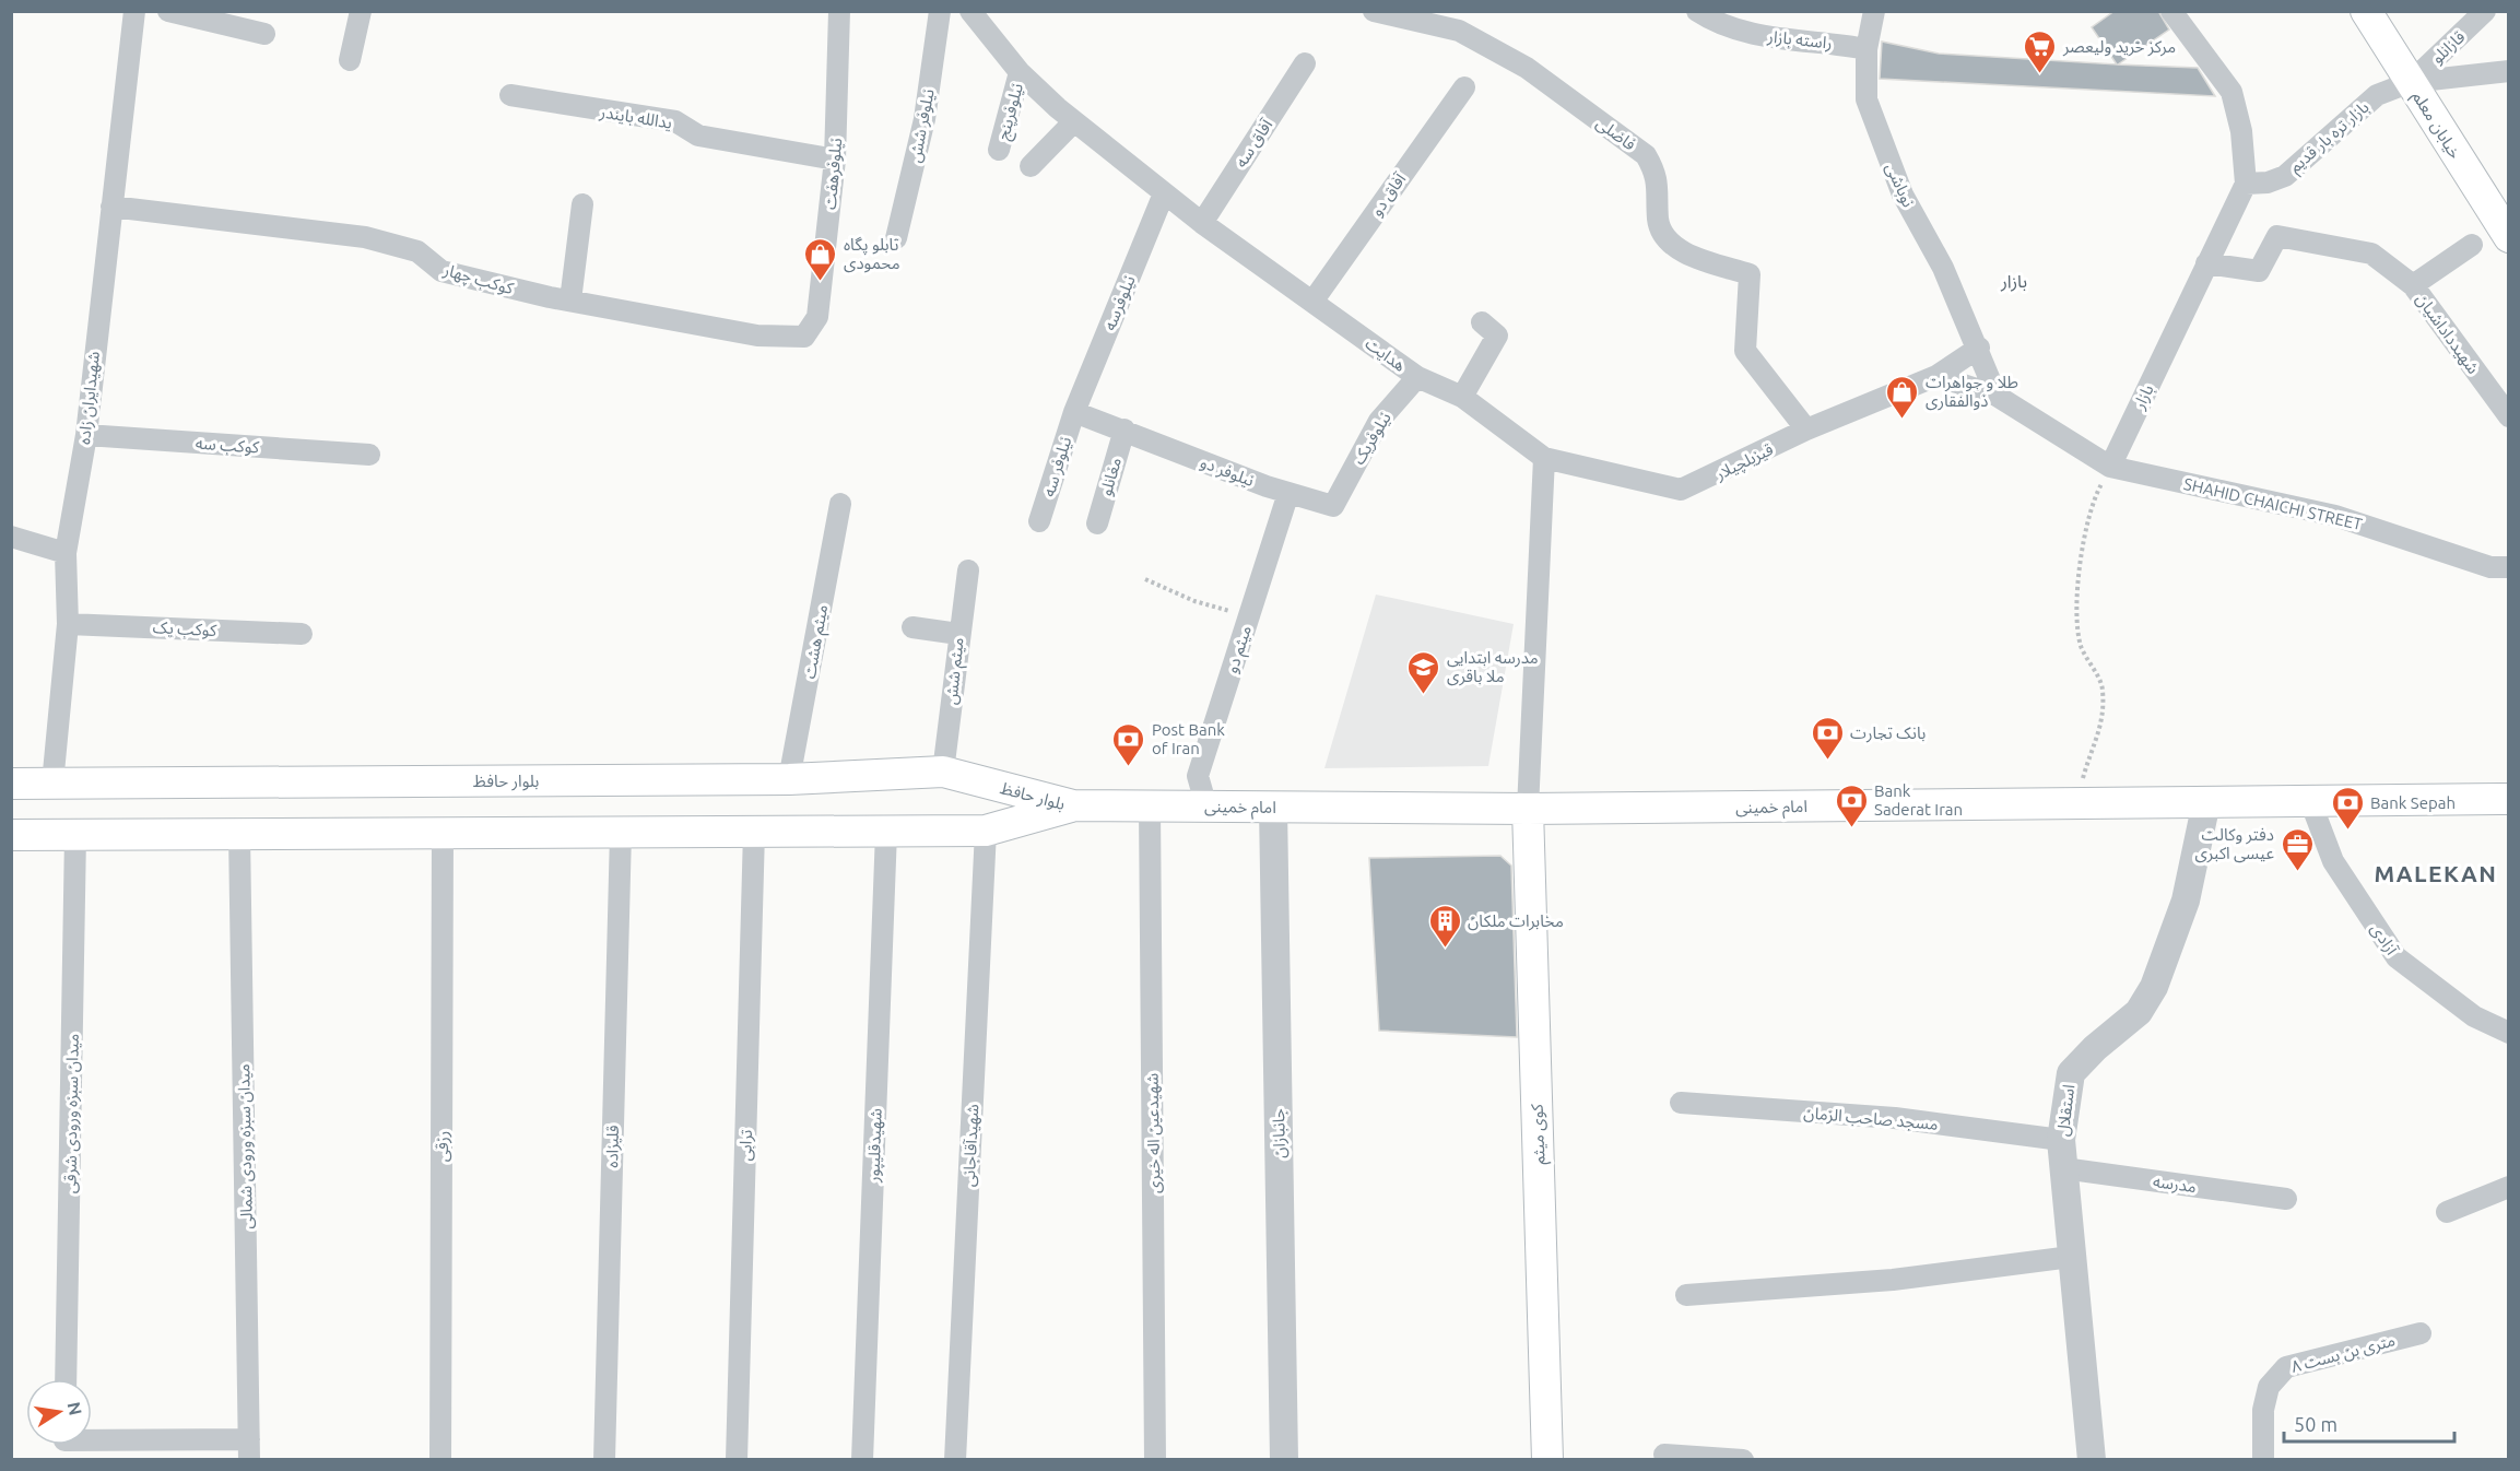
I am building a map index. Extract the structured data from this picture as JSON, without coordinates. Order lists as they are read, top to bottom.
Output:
{
  "streets": {
    "main road": [
      "خیابان معلم",
      "بلوار حافظ",
      "امام خمینی",
      "کوی میثم"
    ],
    "street": [
      "راسته بازار",
      "قازانلو",
      "نیلوفرپنج",
      "یدالله بایندر",
      "نیلوفر شش",
      "فاضلی",
      "بازار تره بار قدیم",
      "آفاق سه",
      "نیلوفرهفت",
      "نوباشی",
      "آفاق دو",
      "کوکب چهار",
      "نیلوفرسه",
      "شهیدداداشیان",
      "هدایت",
      "بازار",
      "شهیدایران زاده",
      "نیلوفریک",
      "کوکب سه",
      "قیزیلچیلار",
      "نیلوفر سه",
      "نیلوفر دو",
      "مغانلو",
      "SHAHID CHAICHI STREET",
      "کوکب یک",
      "میثم هشت",
      "میثم دو",
      "میثم شش",
      "آزادی",
      "استقلال",
      "میدان سبزه ورودی شرقی",
      "مسجد صاحب الزمان",
      "شهیدعین اله خیری",
      "جانبازان",
      "ترابی",
      "شهیدقلیپور",
      "شهیدآقاجانی",
      "میدان سبزه ورودی شمالی",
      "رزقی",
      "قلیزاده",
      "مدرسه",
      "۸ متری بن بست"
    ]
  },
  "crossings": [
    ["راسته بازار", "نوباشی"],
    ["قازانلو", "خیابان معلم"],
    ["قازانلو", "بازار تره بار قدیم"],
    ["نیلوفرپنج", "هدایت"],
    ["یدالله بایندر", "نیلوفرهفت"],
    ["خیابان معلم", "بازار تره بار قدیم"],
    ["فاضلی", "قیزیلچیلار"],
    ["بازار تره بار قدیم", "بازار"],
    ["آفاق سه", "هدایت"],
    ["نیلوفرهفت", "کوکب چهار"],
    ["نوباشی", "قیزیلچیلار"],
    ["آفاق دو", "هدایت"],
    ["کوکب چهار", "شهیدایران زاده"],
    ["نیلوفرسه", "هدایت"],
    ["نیلوفرسه", "نیلوفر سه"],
    ["نیلوفرسه", "نیلوفر دو"],
    ["شهیدداداشیان", "بازار"],
    ["هدایت", "نیلوفریک"],
    ["هدایت", "قیزیلچیلار"],
    ["بازار", "SHAHID CHAICHI STREET"],
    ["شهیدایران زاده", "کوکب سه"],
    ["شهیدایران زاده", "کوکب یک"],
    ["شهیدایران زاده", "بلوار حافظ"],
    ["نیلوفریک", "نیلوفر دو"],
    ["نیلوفر سه", "نیلوفر دو"],
    ["نیلوفر دو", "مغانلو"],
    ["نیلوفر دو", "میثم دو"],
    ["میثم هشت", "بلوار حافظ"],
    ["میثم دو", "امام خمینی"],
    ["میثم شش", "بلوار حافظ"],
    ["بلوار حافظ", "امام خمینی"],
    ["بلوار حافظ", "میدان سبزه ورودی شرقی"],
    ["بلوار حافظ", "ترابی"],
    ["بلوار حافظ", "شهیدقلیپور"],
    ["بلوار حافظ", "شهیدآقاجانی"],
    ["بلوار حافظ", "میدان سبزه ورودی شمالی"],
    ["بلوار حافظ", "رزقی"],
    ["بلوار حافظ", "قلیزاده"],
    ["امام خمینی", "آزادی"],
    ["امام خمینی", "استقلال"],
    ["امام خمینی", "شهیدعین اله خیری"],
    ["امام خمینی", "جانبازان"],
    ["امام خمینی", "کوی میثم"],
    ["استقلال", "مسجد صاحب الزمان"],
    ["استقلال", "مدرسه"]
  ],
  "districts": ["بازار", "MALEKAN"],
  "places": {
    "supermarket": ["مرکز خرید ولیعصر"],
    "shop": ["تابلو پگاه محمودی", "طلا و جواهرات ذوالفقاری"],
    "school or university": ["مدرسه ابتدایی ملا باقری"],
    "bank": [
      "بانک تجارت",
      "Post Bank of Iran",
      "Bank Saderat Iran",
      "Bank Sepah"
    ],
    "office": ["دفتر وکالت عیسی اکبری"],
    "building": ["مخابرات ملکان"]
  },
  "scale_bar": "50 m",
  "north": "right"
}
